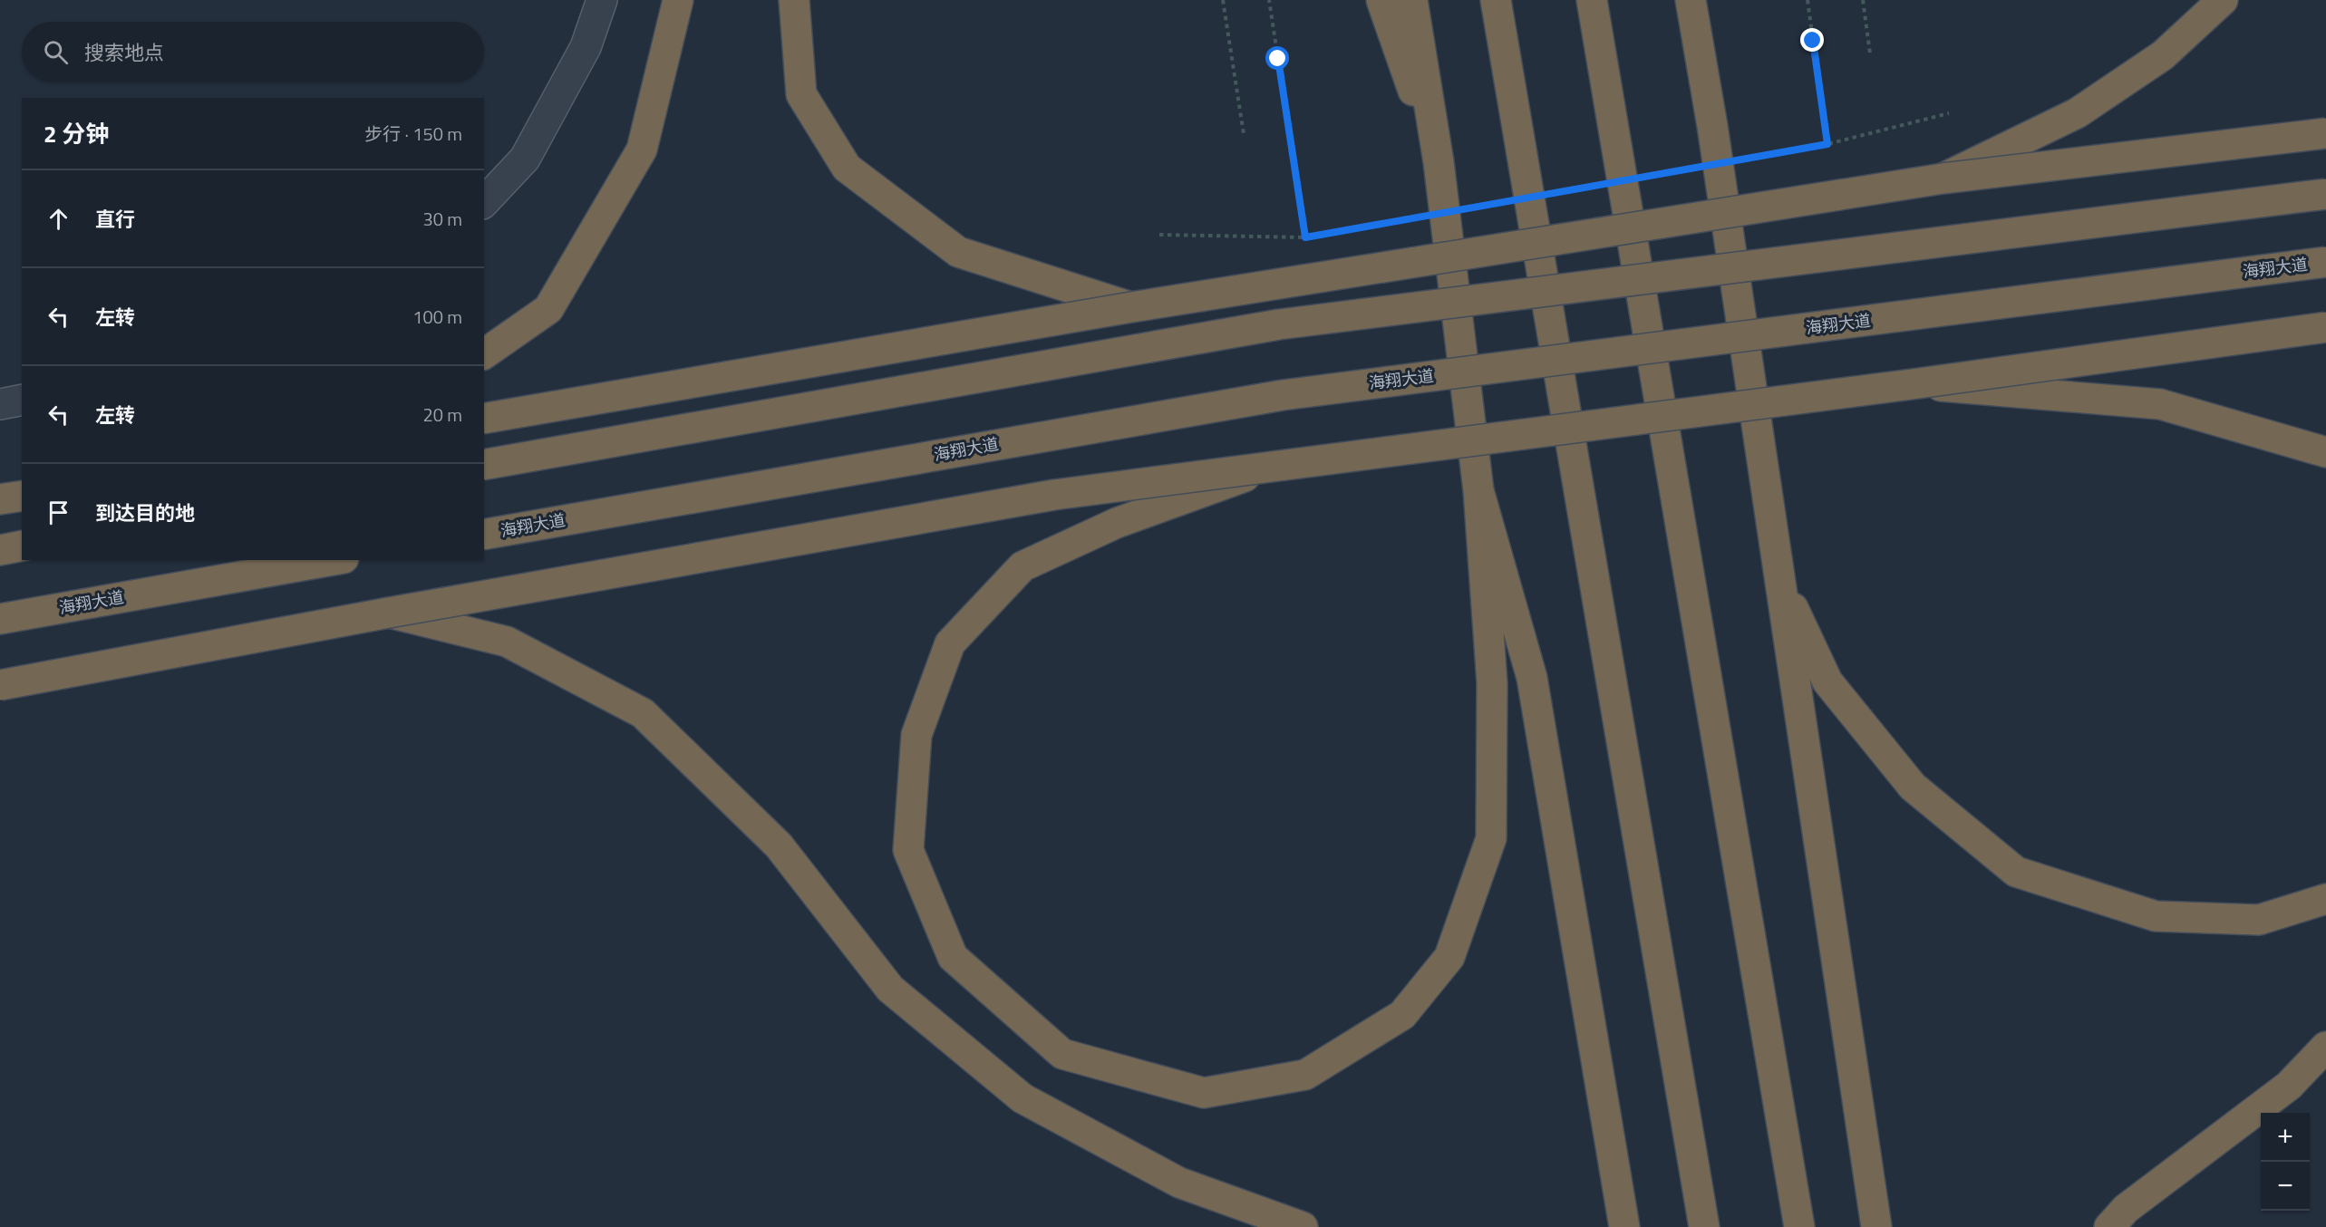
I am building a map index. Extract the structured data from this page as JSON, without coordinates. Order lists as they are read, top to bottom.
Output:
{
  "streets": {
    "highway": ["海翔大道"]
  },
  "page": {
    "search": "搜索地点",
    "heading": ["2 分钟", "步行 · 150 m"],
    "list": [
      ["直行", "30 m"],
      ["左转", "100 m"],
      ["左转", "20 m"],
      "到达目的地"
    ],
    "map_buttons": ["+", "−"]
  }
}
